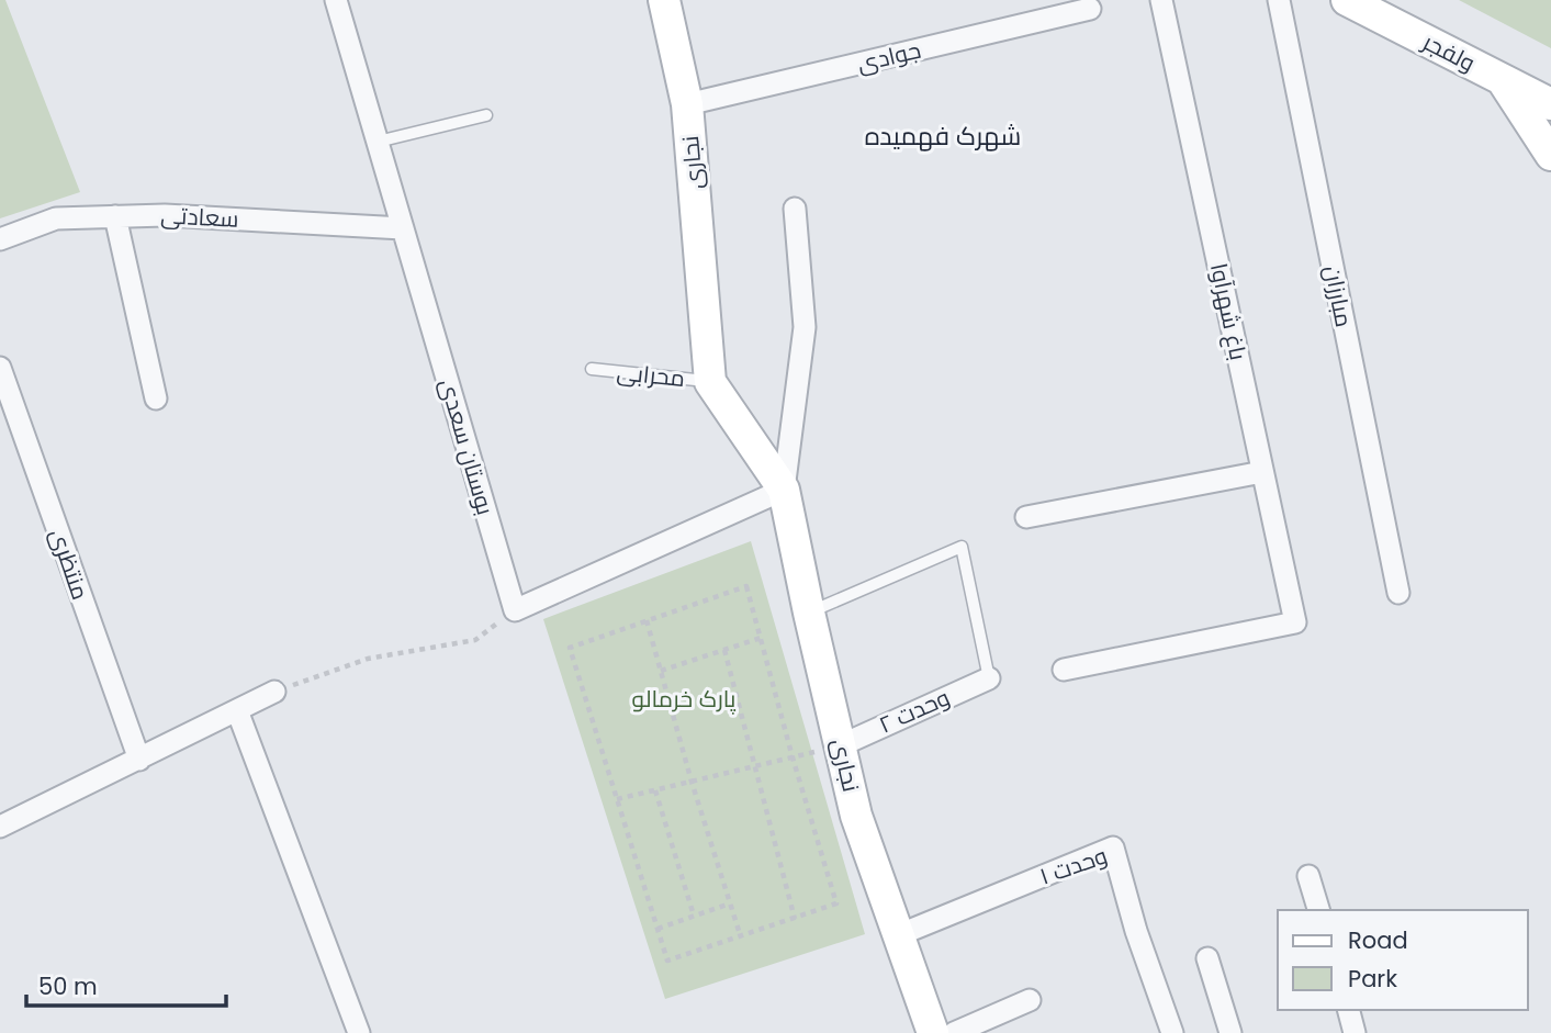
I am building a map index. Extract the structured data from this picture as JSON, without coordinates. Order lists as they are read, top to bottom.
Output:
{
  "streets": {
    "street": [
      "ولفجر",
      "جوادی",
      "نجاری",
      "سعادتی",
      "مبارزان",
      "باغ شهرآوا",
      "بوستان سعدی",
      "منتظری",
      "وحدت ۲",
      "وحدت ۱"
    ],
    "lane": ["محرابی"]
  },
  "crossings": [
    ["جوادی", "نجاری"],
    ["نجاری", "محرابی"],
    ["نجاری", "وحدت ۲"],
    ["نجاری", "وحدت ۱"],
    ["سعادتی", "بوستان سعدی"]
  ],
  "districts": ["شهرک فهمیده"],
  "parks": ["پارک خرمالو"],
  "legend": ["Road", "Park"],
  "scale_bar": "50 m"
}
